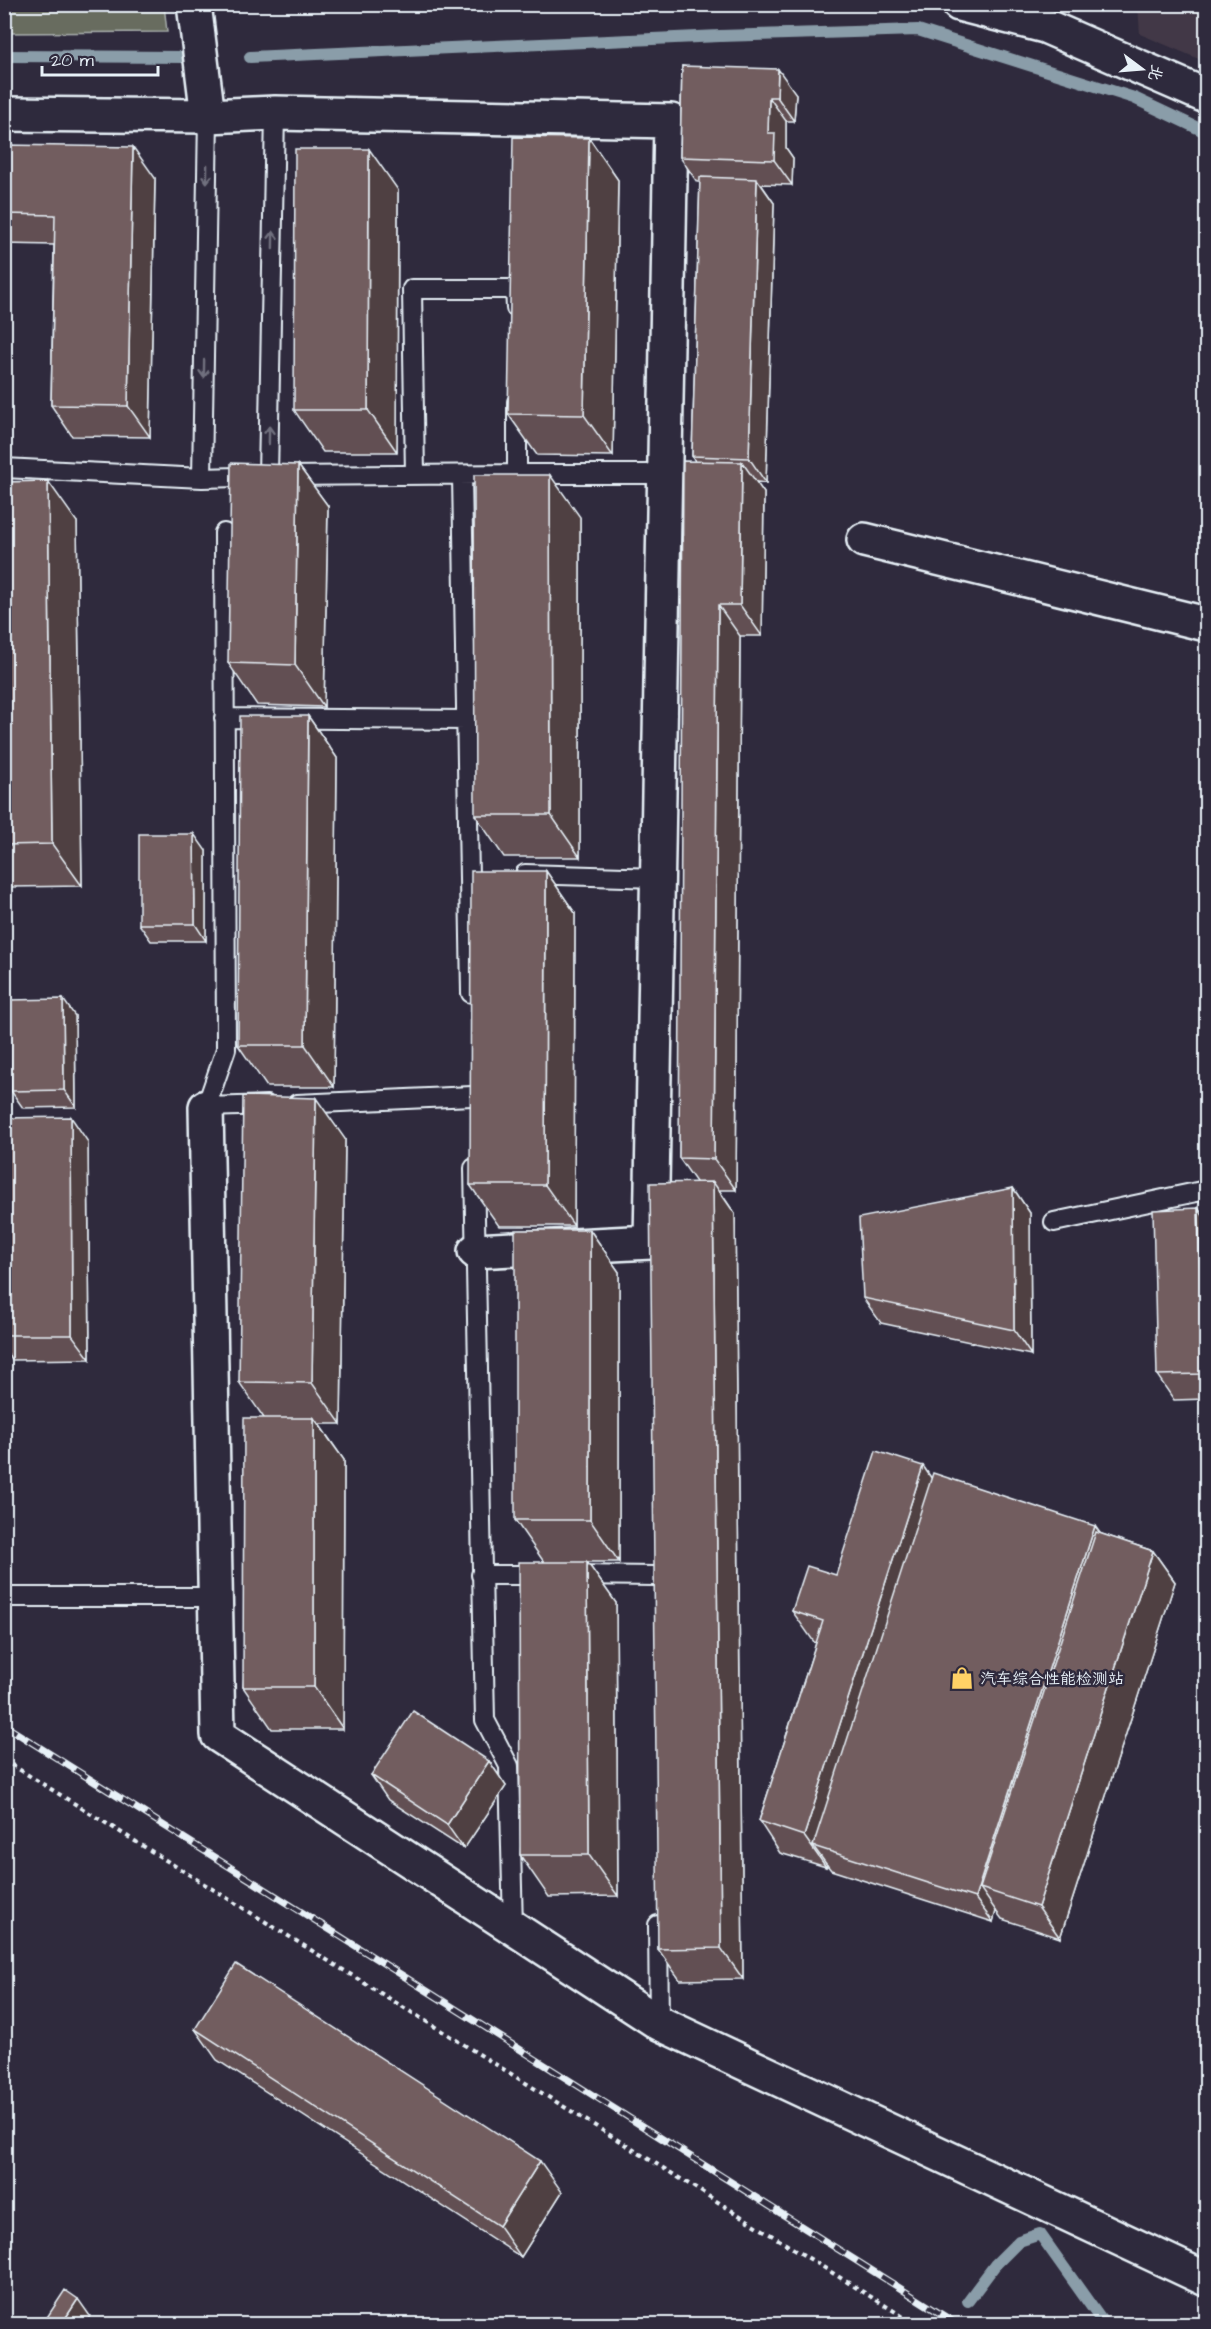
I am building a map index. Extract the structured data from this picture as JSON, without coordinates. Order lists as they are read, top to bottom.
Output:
{
  "places": {
    "shop": ["汽车综合性能检测站"]
  },
  "scale_bar": "20 m",
  "north": "right"
}
